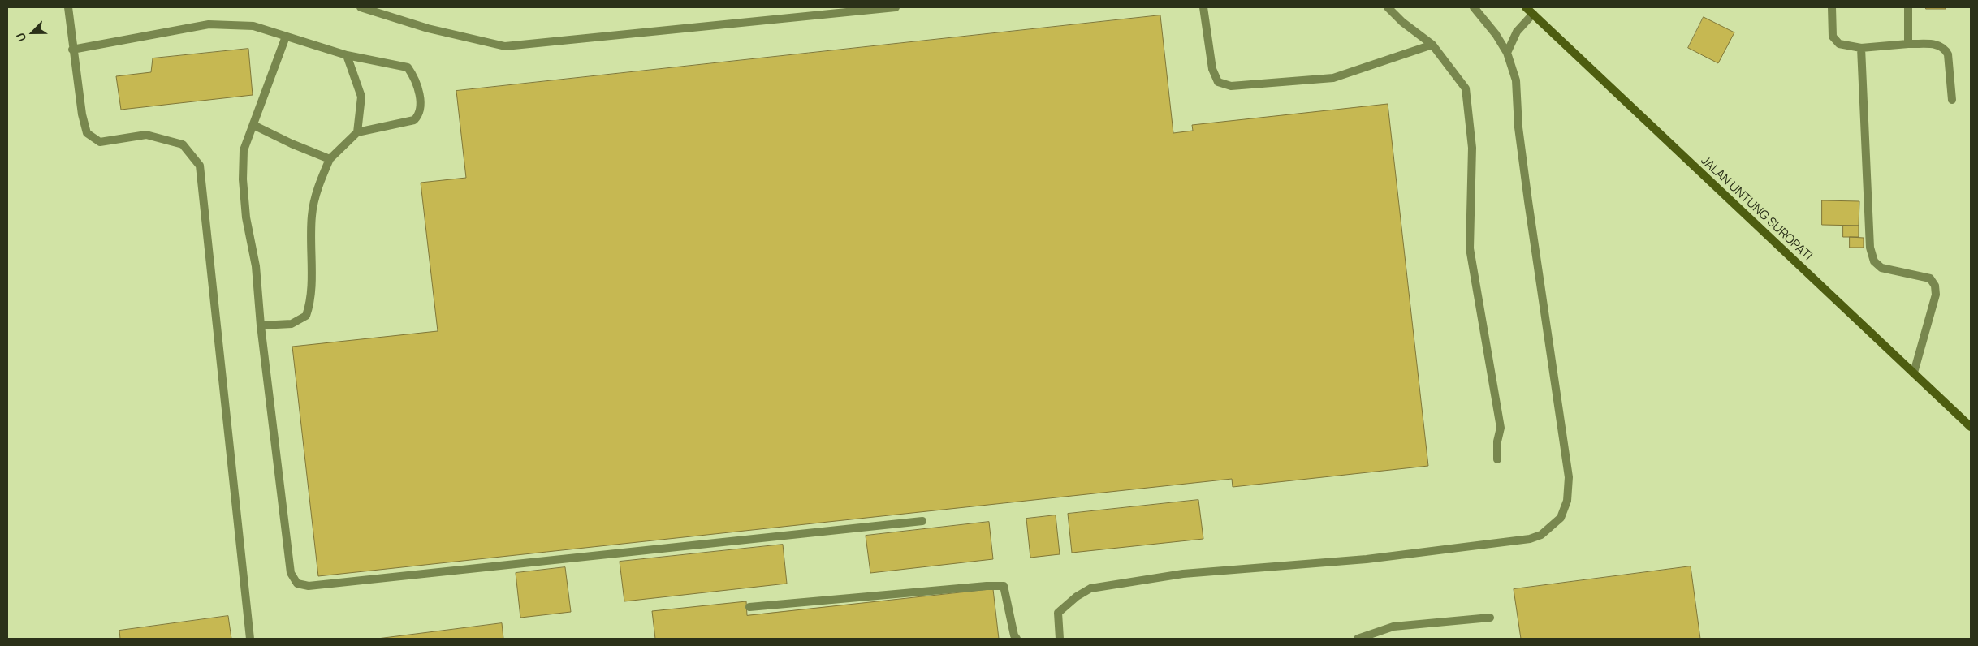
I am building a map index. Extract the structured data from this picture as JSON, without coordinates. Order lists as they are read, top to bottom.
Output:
{
  "streets": {
    "main road": ["JALAN UNTUNG SUROPATI"]
  },
  "north": "bottom left"
}
